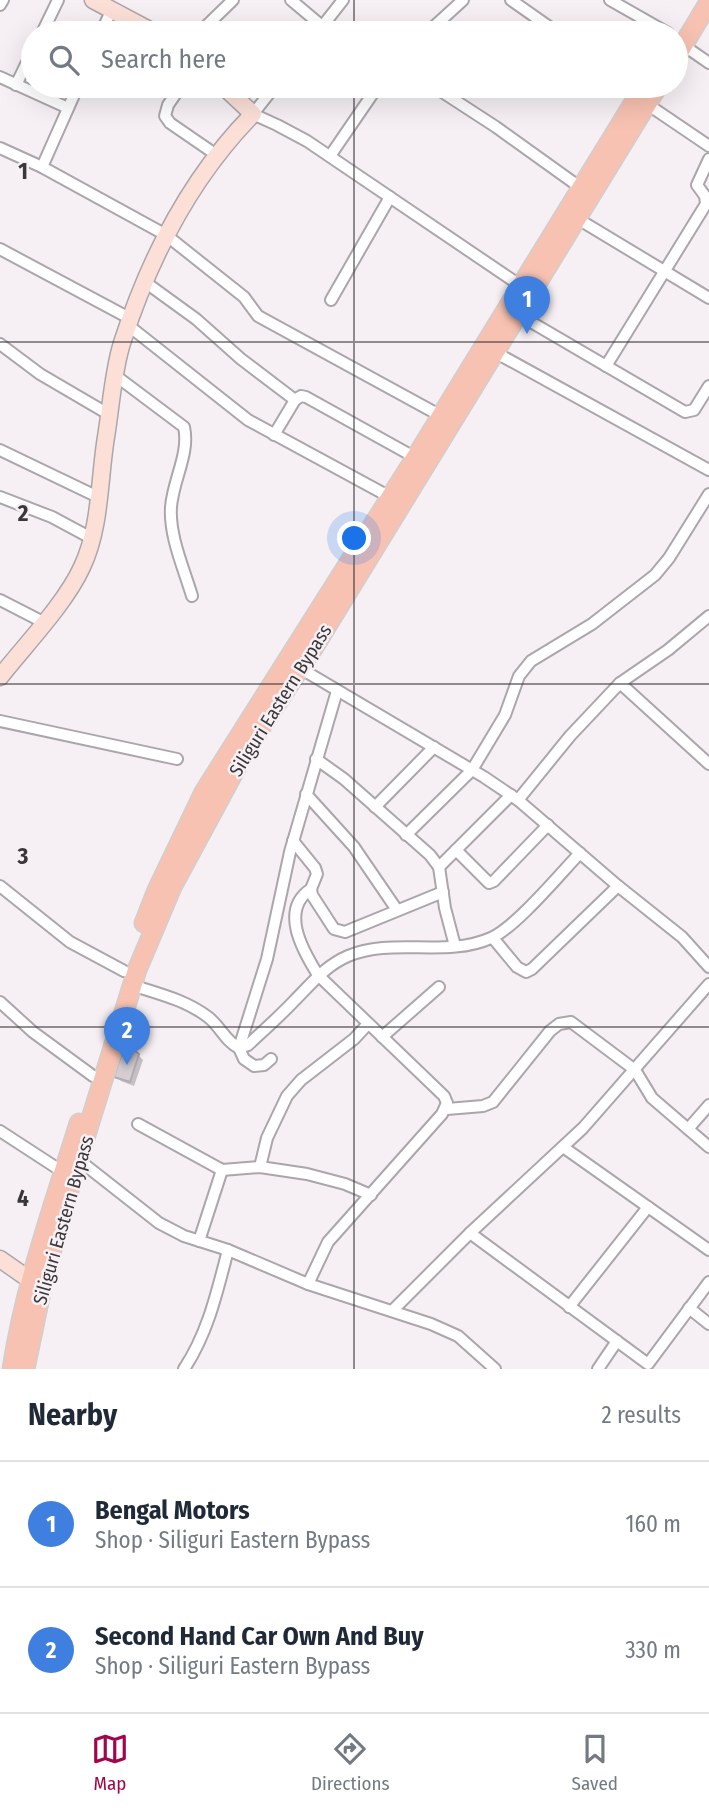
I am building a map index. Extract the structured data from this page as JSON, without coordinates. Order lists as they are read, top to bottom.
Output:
{
  "streets": {
    "main road": ["Siliguri Eastern Bypass"]
  },
  "page": {
    "search": "Search here",
    "pins": ["1", "2"],
    "heading": ["Nearby", "2 results"],
    "list": [
      {
        "mark": "1",
        "name": "Bengal Motors",
        "note": "Shop · Siliguri Eastern Bypass",
        "value": "160 m"
      },
      {
        "mark": "2",
        "name": "Second Hand Car Own And Buy",
        "note": "Shop · Siliguri Eastern Bypass",
        "value": "330 m"
      }
    ],
    "nav": ["Map", "Directions", "Saved"]
  },
  "grid": {
    "rows": [
      "1",
      "2",
      "3",
      "4"
    ]
  }
}
